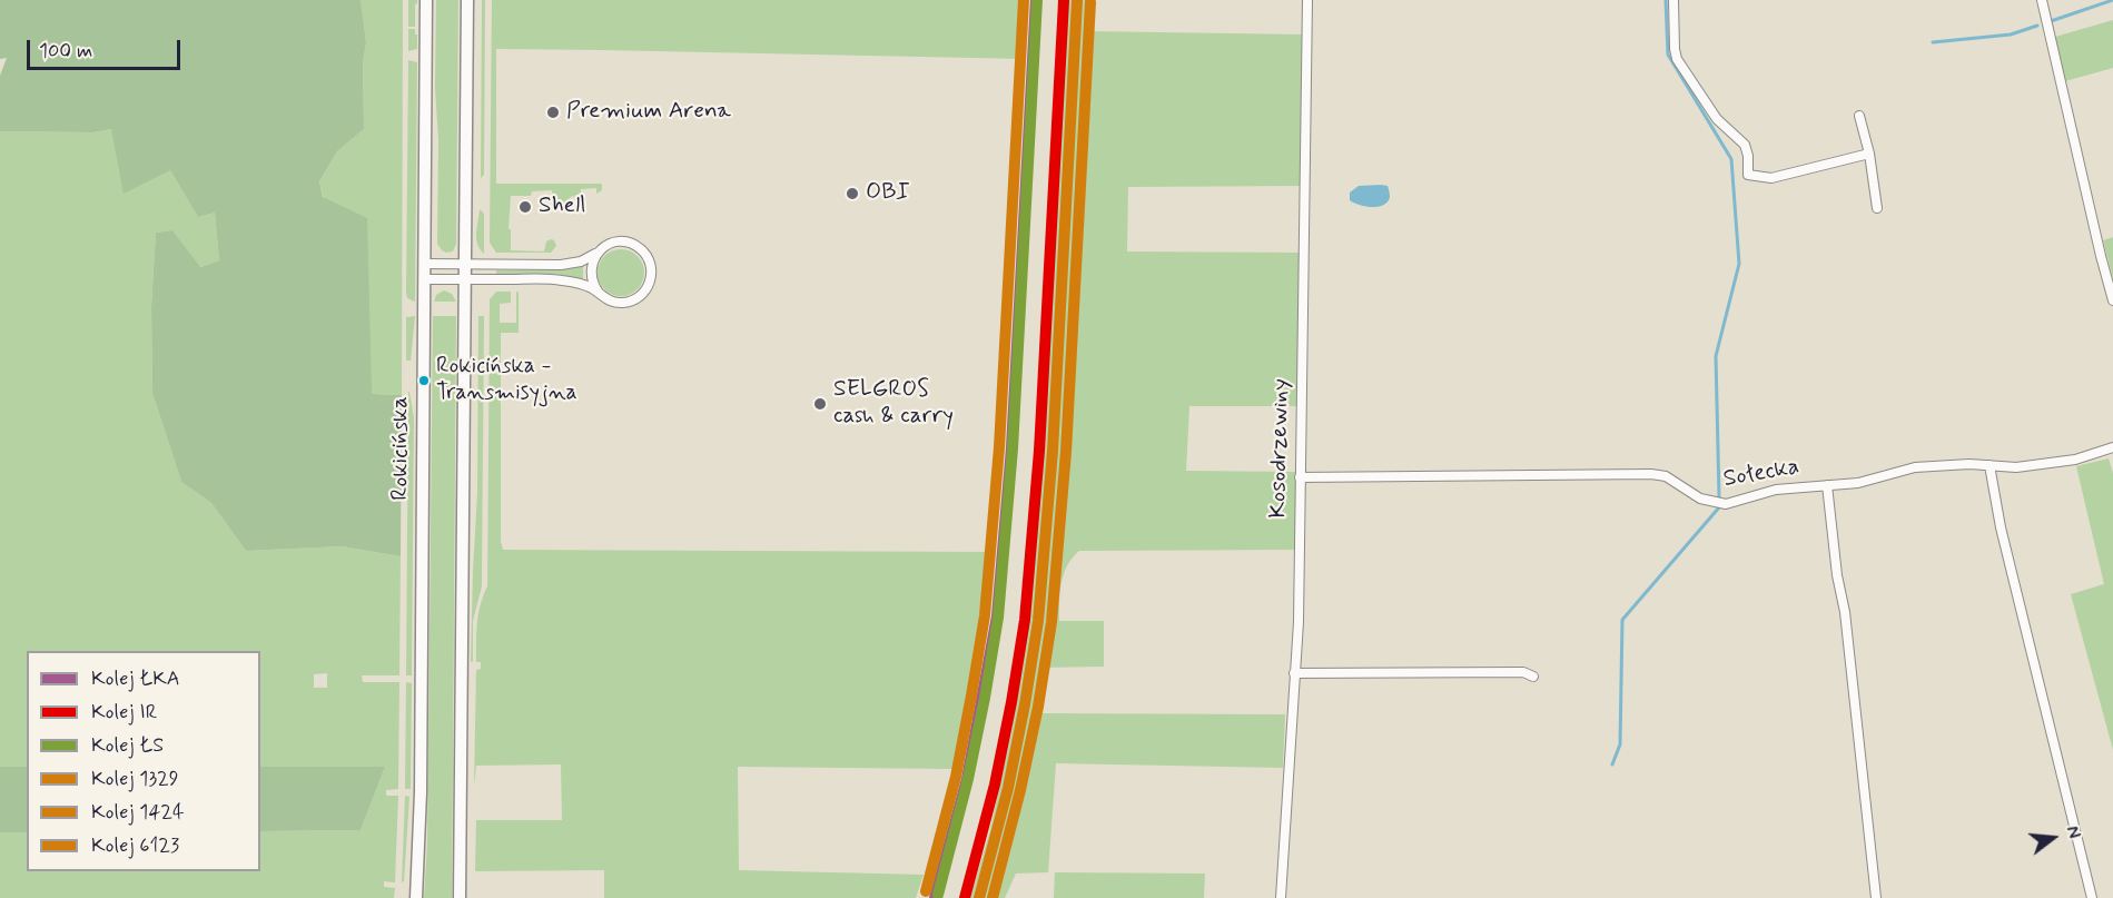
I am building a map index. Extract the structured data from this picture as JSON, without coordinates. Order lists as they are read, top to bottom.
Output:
{
  "streets": {
    "main road": ["Rokicińska"],
    "street": ["Kosodrzewiny", "Sołecka"]
  },
  "crossings": [
    ["Kosodrzewiny", "Sołecka"]
  ],
  "places": [
    "Premium Arena",
    "OBI",
    "Shell",
    "Rokicińska - Transmisyjna",
    "SELGROS cash & carry"
  ],
  "lines": [
    "rail line ŁKA",
    "rail line ŁS",
    "rail line 1424",
    "rail line IR",
    "rail line 1329",
    "rail line 6123"
  ],
  "legend": [
    "Kolej ŁKA",
    "Kolej IR",
    "Kolej ŁS",
    "Kolej 1329",
    "Kolej 1424",
    "Kolej 6123"
  ],
  "scale_bar": "100 m",
  "north": "right"
}
